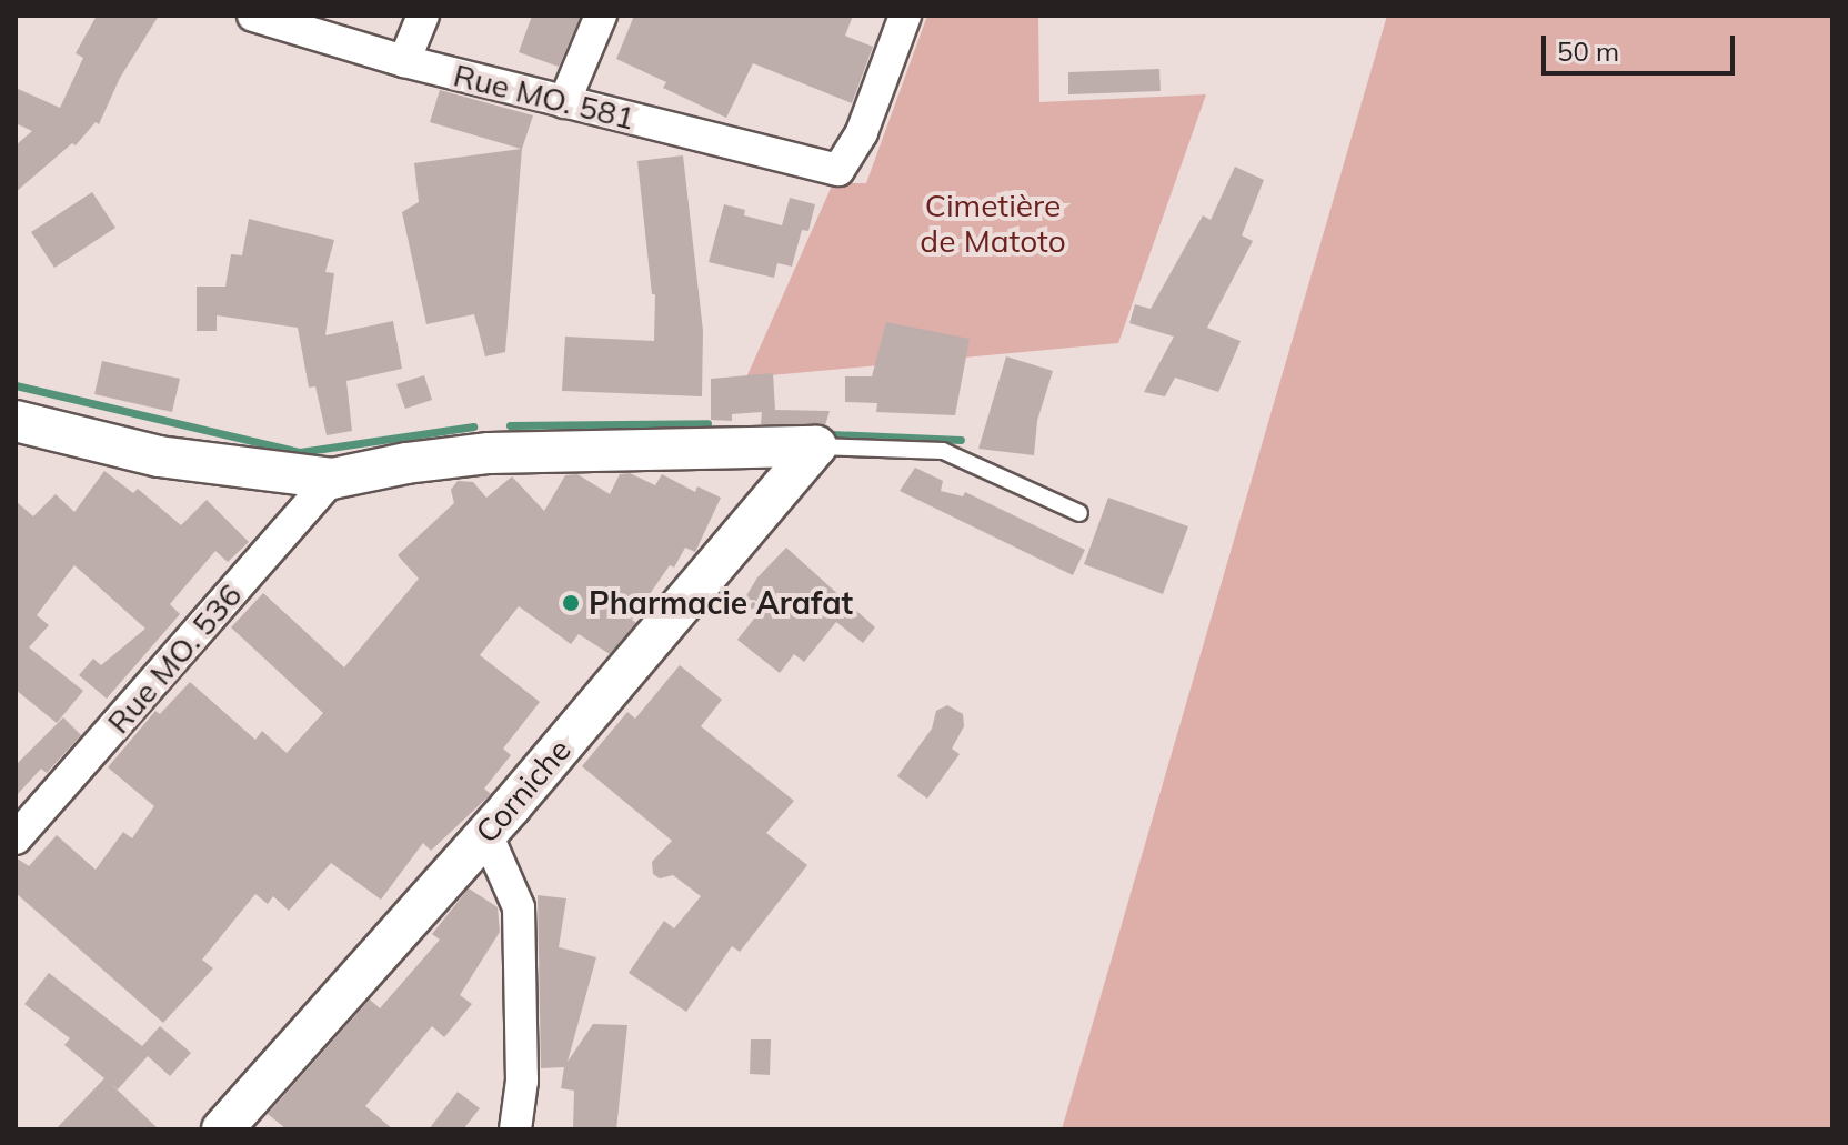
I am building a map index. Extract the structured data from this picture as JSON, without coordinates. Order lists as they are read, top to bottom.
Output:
{
  "streets": {
    "street": ["Rue MO. 581", "Rue MO. 536", "Corniche"]
  },
  "parks": ["Cimetière de Matoto"],
  "places": ["Pharmacie Arafat"],
  "scale_bar": "50 m"
}
